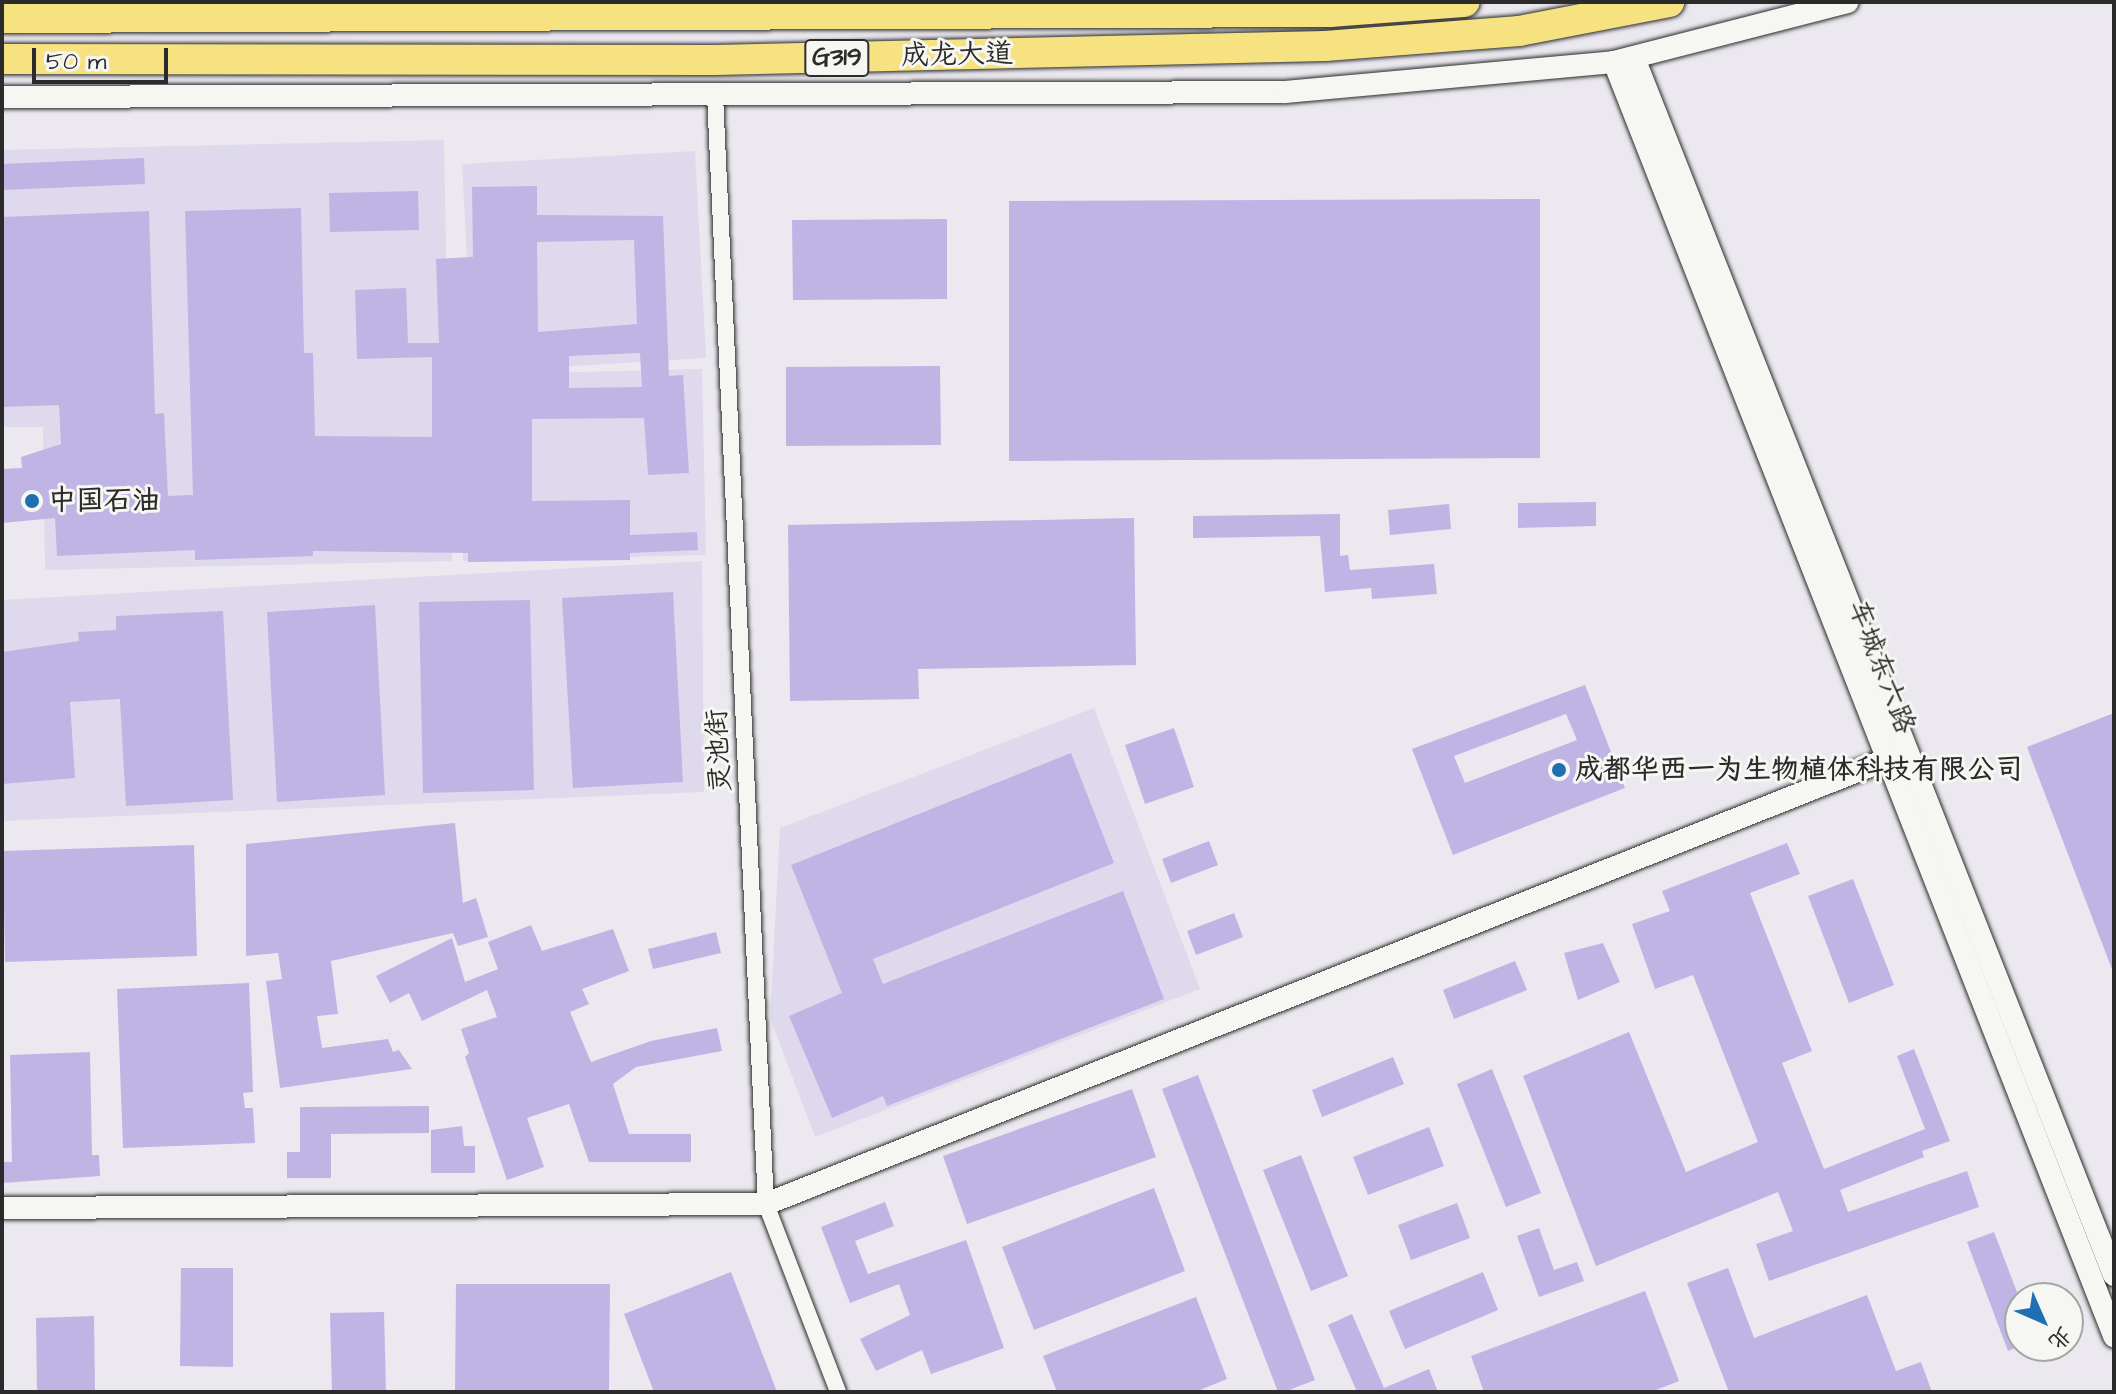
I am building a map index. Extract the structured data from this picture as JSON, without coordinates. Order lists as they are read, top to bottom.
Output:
{
  "streets": {
    "highway": ["成龙大道", "G319"],
    "street": ["车城东六路", "灵池街"]
  },
  "places": ["中国石油", "成都华西一为生物植体科技有限公司"],
  "scale_bar": "50 m",
  "north": "bottom right"
}
